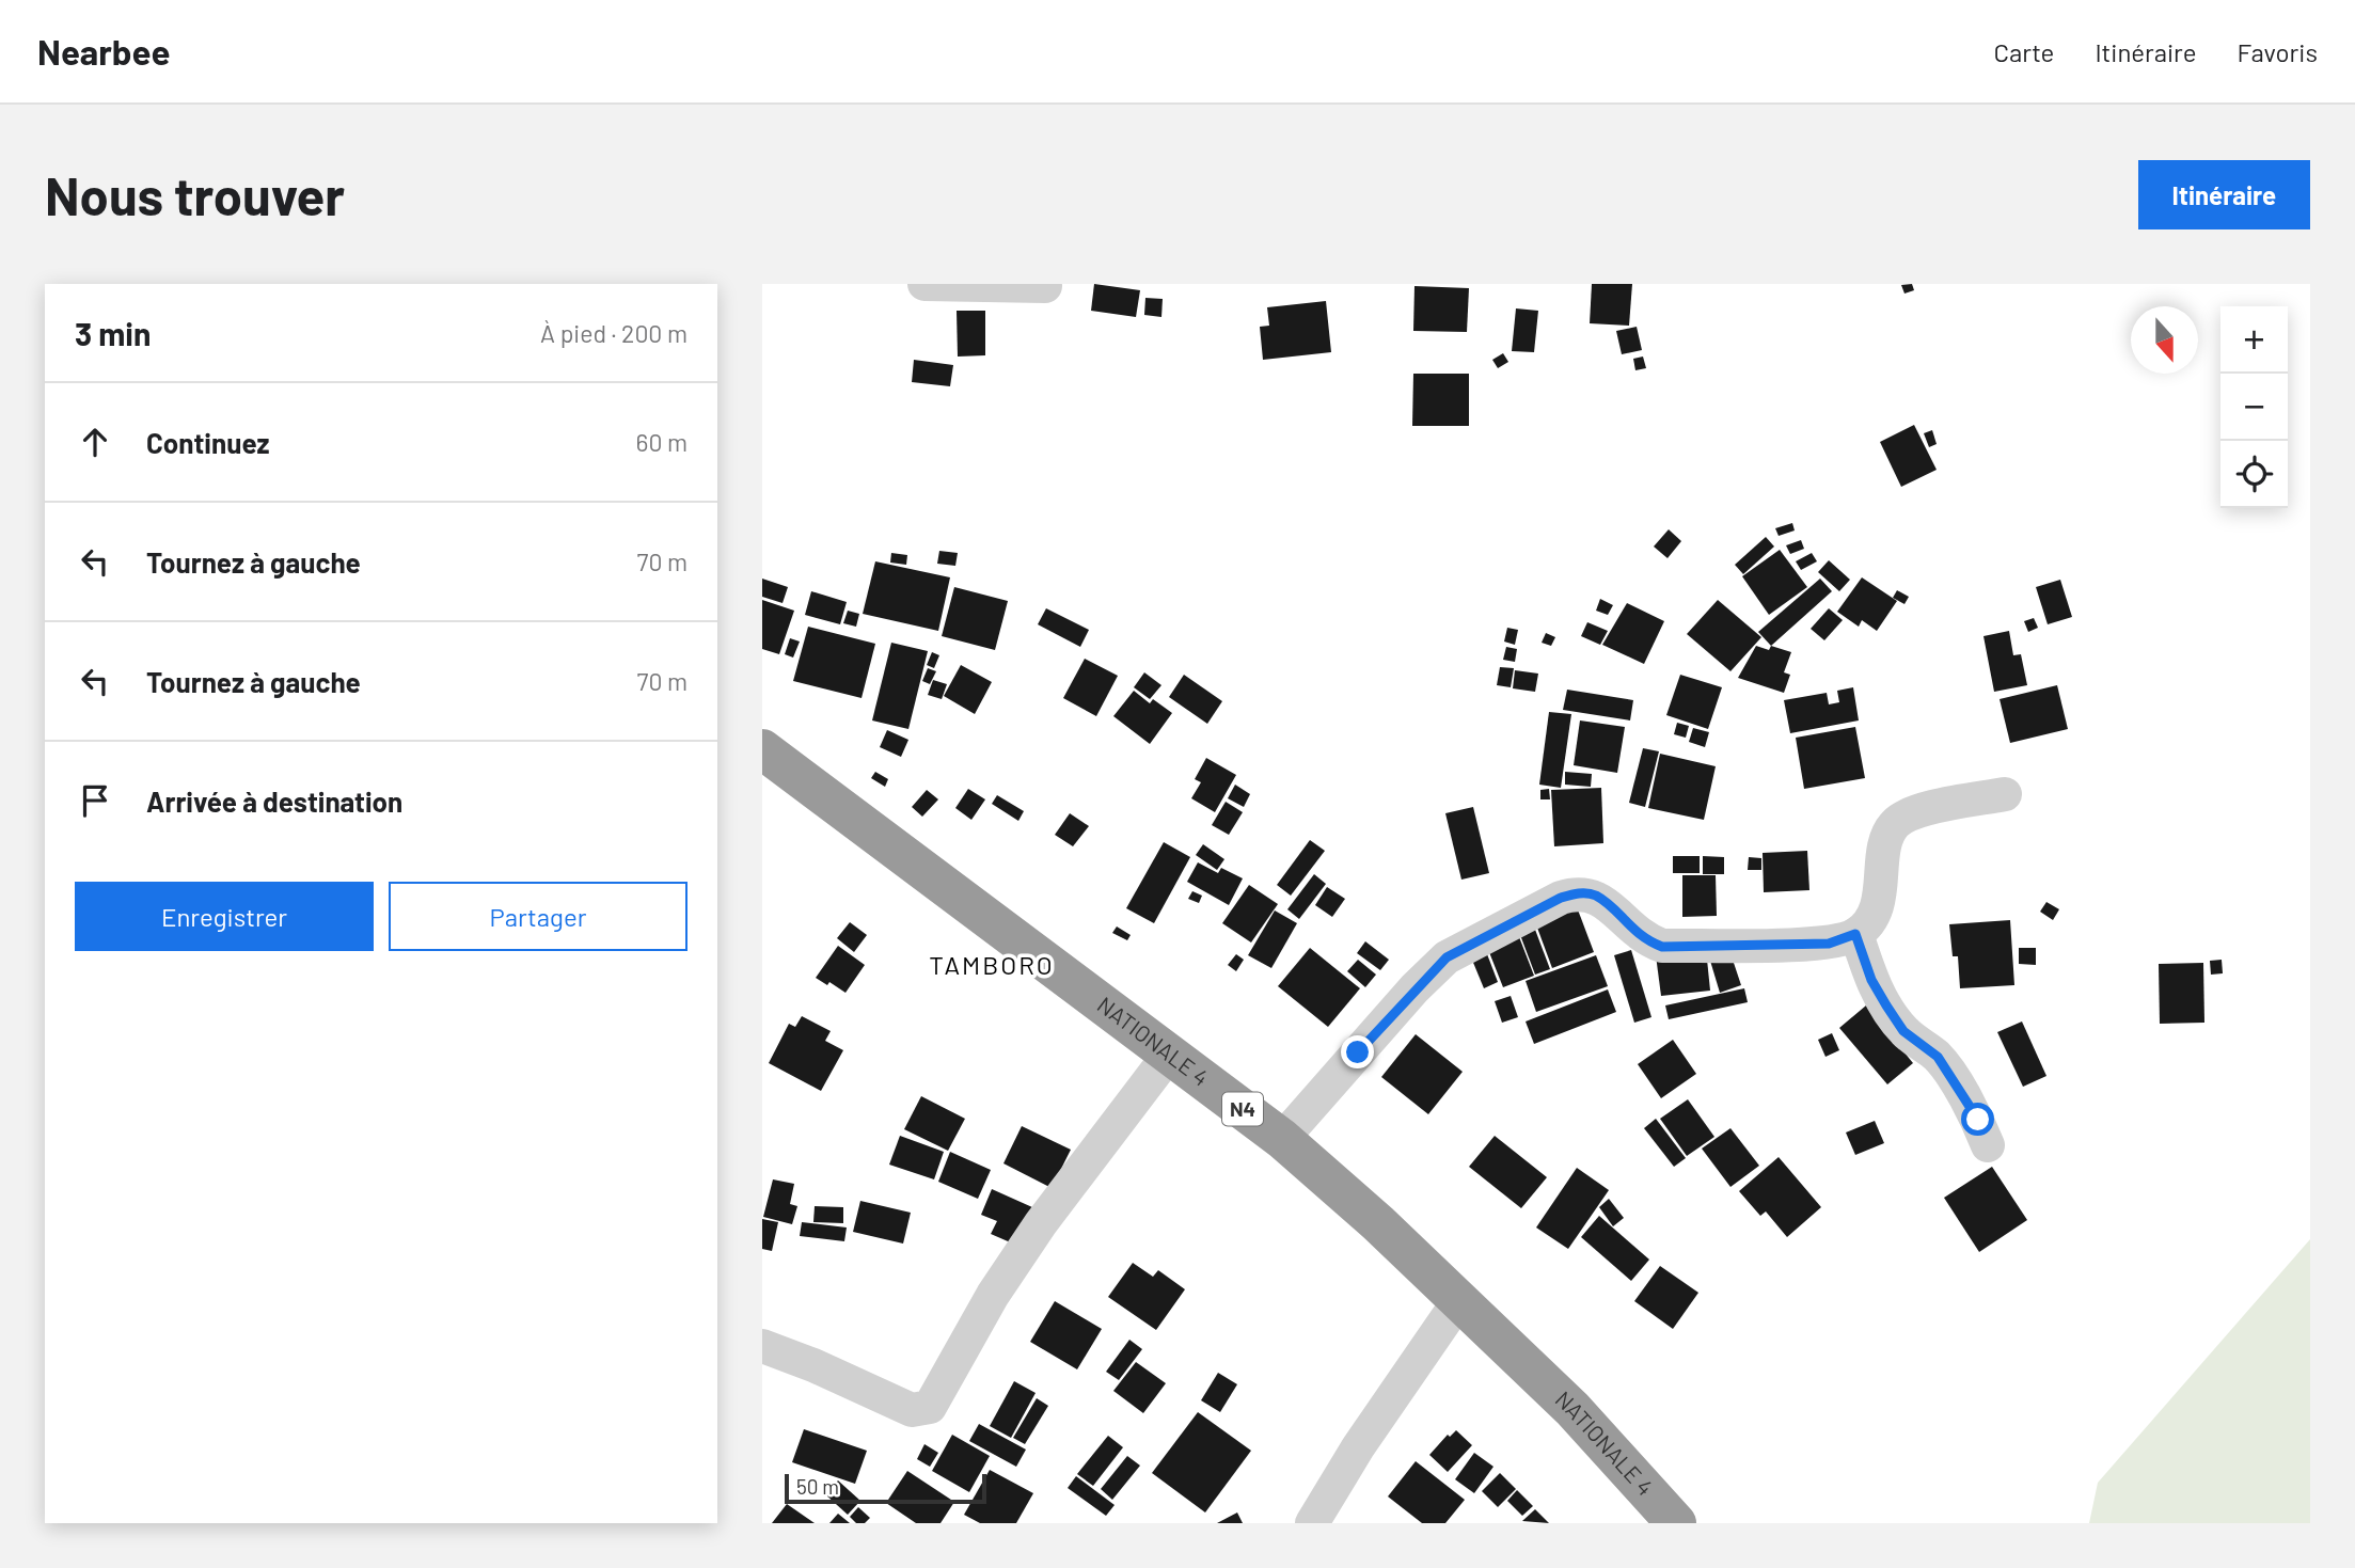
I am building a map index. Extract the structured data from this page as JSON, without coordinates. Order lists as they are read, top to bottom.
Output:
{
  "streets": {
    "highway": ["NATIONALE 4", "N4"]
  },
  "districts": ["TAMBORO"],
  "scale_bar": "50 m",
  "north": "bottom",
  "page": {
    "header": "Nearbee",
    "nav": ["Carte", "Itinéraire", "Favoris"],
    "buttons": [
      "Itinéraire",
      ["Enregistrer", "Partager"]
    ],
    "title": "Nous trouver",
    "heading": ["3 min", "À pied · 200 m"],
    "map_buttons": ["+", "−"],
    "list": [
      ["Continuez", "60 m"],
      ["Tournez à gauche", "70 m"],
      ["Tournez à gauche", "70 m"],
      "Arrivée à destination"
    ],
    "scale": "50 m"
  }
}
